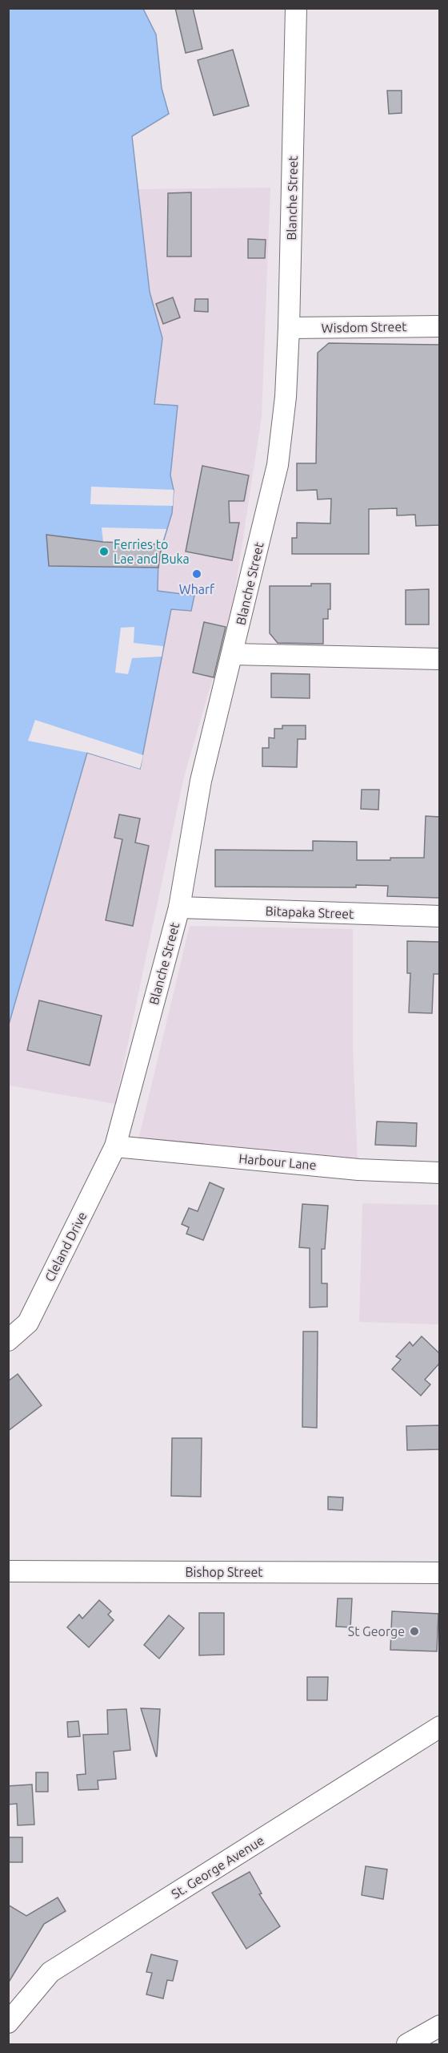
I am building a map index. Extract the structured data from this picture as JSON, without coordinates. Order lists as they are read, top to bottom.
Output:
{
  "streets": {
    "street": [
      "Blanche Street",
      "Wisdom Street",
      "Bitapaka Street",
      "Harbour Lane",
      "Cleland Drive",
      "Bishop Street",
      "St. George Avenue"
    ]
  },
  "crossings": [
    ["Blanche Street", "Wisdom Street"],
    ["Blanche Street", "Bitapaka Street"],
    ["Blanche Street", "Harbour Lane"],
    ["Blanche Street", "Cleland Drive"],
    ["Harbour Lane", "Cleland Drive"]
  ],
  "places": ["Ferries to Lae and Buka", "Wharf", "St George"]
}
